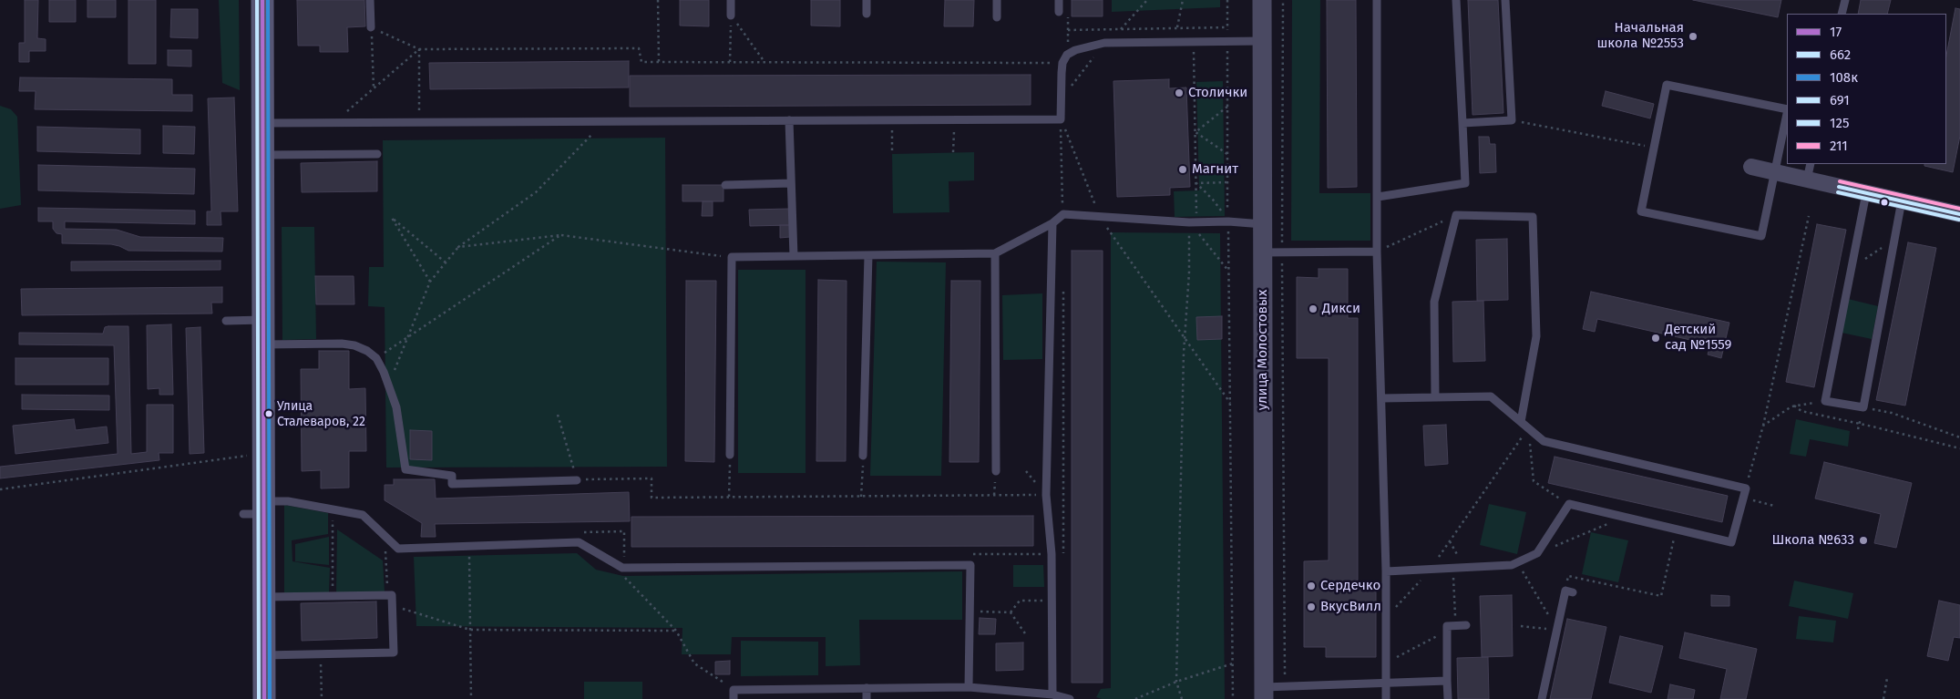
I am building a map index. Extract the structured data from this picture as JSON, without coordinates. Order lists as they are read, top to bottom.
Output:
{
  "streets": {
    "street": ["улица Молостовых"]
  },
  "places": [
    "Начальная школа №2553",
    "Столички",
    "Магнит",
    "Дикси",
    "Детский сад №1559",
    "Улица Сталеваров, 22",
    "Школа №633",
    "Сердечко",
    "ВкусВилл"
  ],
  "lines": [
    "transit line 17",
    "transit line 662",
    "transit line 108к",
    "transit line 211",
    "transit line 691",
    "transit line 125"
  ],
  "legend": [
    "17",
    "662",
    "108к",
    "691",
    "125",
    "211"
  ]
}
